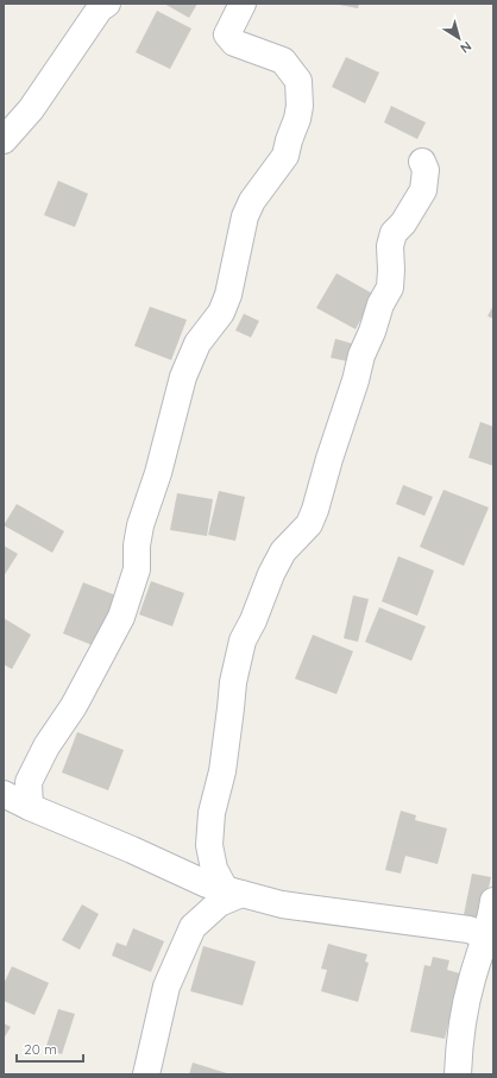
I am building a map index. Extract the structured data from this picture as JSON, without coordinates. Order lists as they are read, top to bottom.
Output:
{
  "scale_bar": "20 m",
  "north": "bottom right"
}
